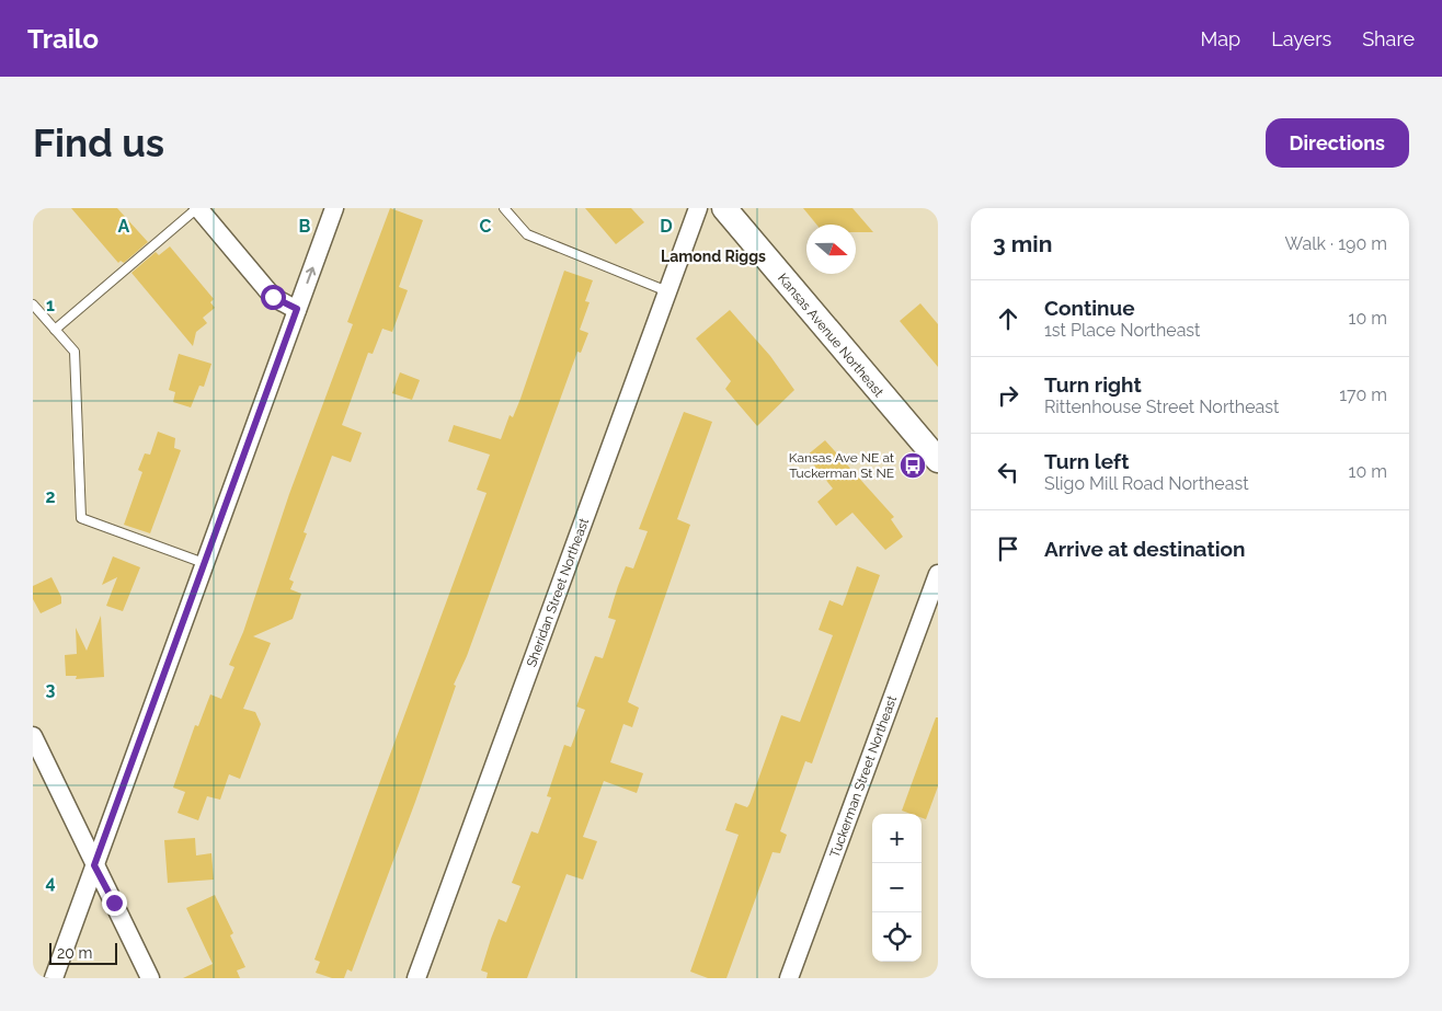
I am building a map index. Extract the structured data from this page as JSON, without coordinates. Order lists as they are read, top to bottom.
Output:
{
  "streets": {
    "street": ["Kansas Avenue Northeast", "Sheridan Street Northeast", "Tuckerman Street Northeast"]
  },
  "districts": ["Lamond Riggs"],
  "places": {
    "bus stop": ["Kansas Ave NE at Tuckerman St NE"]
  },
  "scale_bar": "20 m",
  "north": "right",
  "page": {
    "header": "Trailo",
    "nav": ["Map", "Layers", "Share"],
    "buttons": "Directions",
    "title": "Find us",
    "heading": ["3 min", "Walk · 190 m"],
    "list": [
      ["Continue", "1st Place Northeast", "10 m"],
      ["Turn right", "Rittenhouse Street Northeast", "170 m"],
      ["Turn left", "Sligo Mill Road Northeast", "10 m"],
      "Arrive at destination"
    ],
    "map_buttons": ["+", "−"],
    "scale": "20 m"
  },
  "grid": {
    "columns": [
      "A",
      "B",
      "C",
      "D"
    ],
    "rows": [
      "1",
      "2",
      "3",
      "4"
    ]
  }
}
